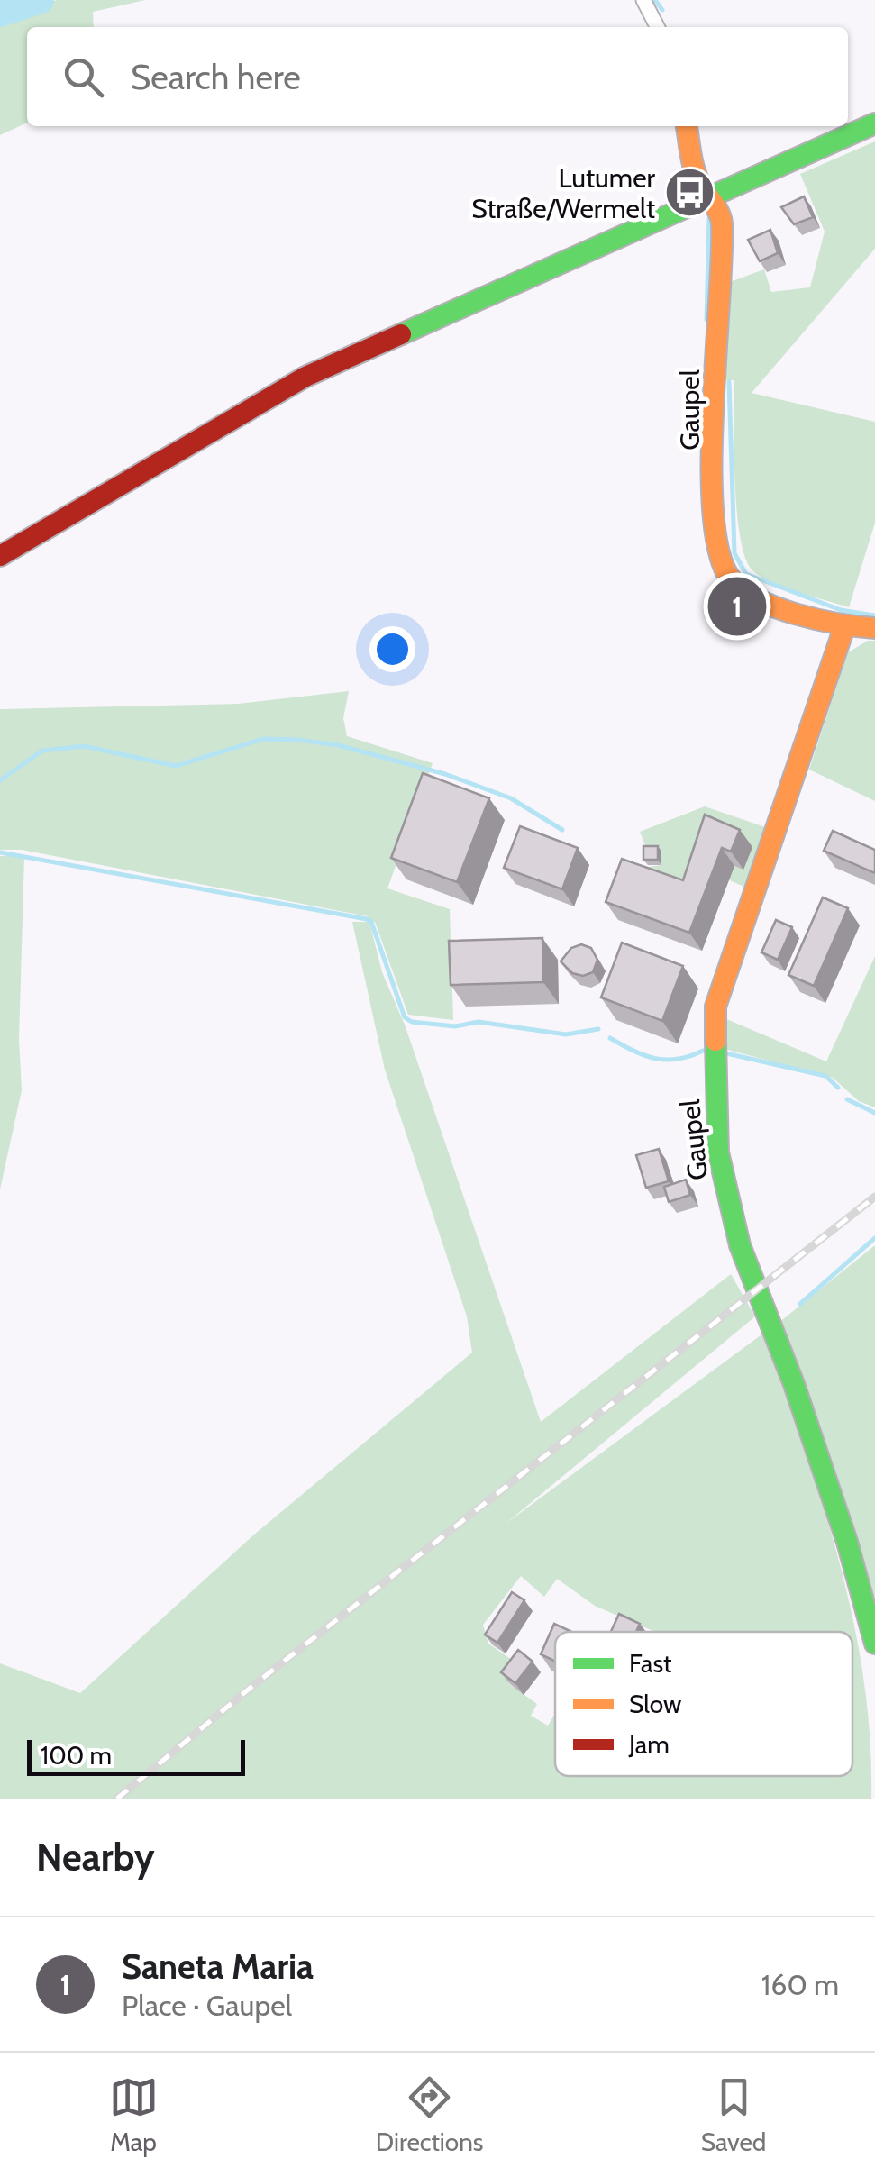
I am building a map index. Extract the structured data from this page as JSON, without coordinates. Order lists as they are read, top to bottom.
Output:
{
  "streets": {
    "street": ["Gaupel"]
  },
  "places": {
    "bus stop": ["Lutumer Straße/Wermelt"]
  },
  "legend": ["Fast", "Slow", "Jam"],
  "scale_bar": "100 m",
  "page": {
    "search": "Search here",
    "pins": "1",
    "scale": "100 m",
    "heading": "Nearby",
    "list": [
      {
        "mark": "1",
        "name": "Saneta Maria",
        "note": "Place · Gaupel",
        "value": "160 m"
      }
    ],
    "nav": ["Map", "Directions", "Saved"]
  }
}
